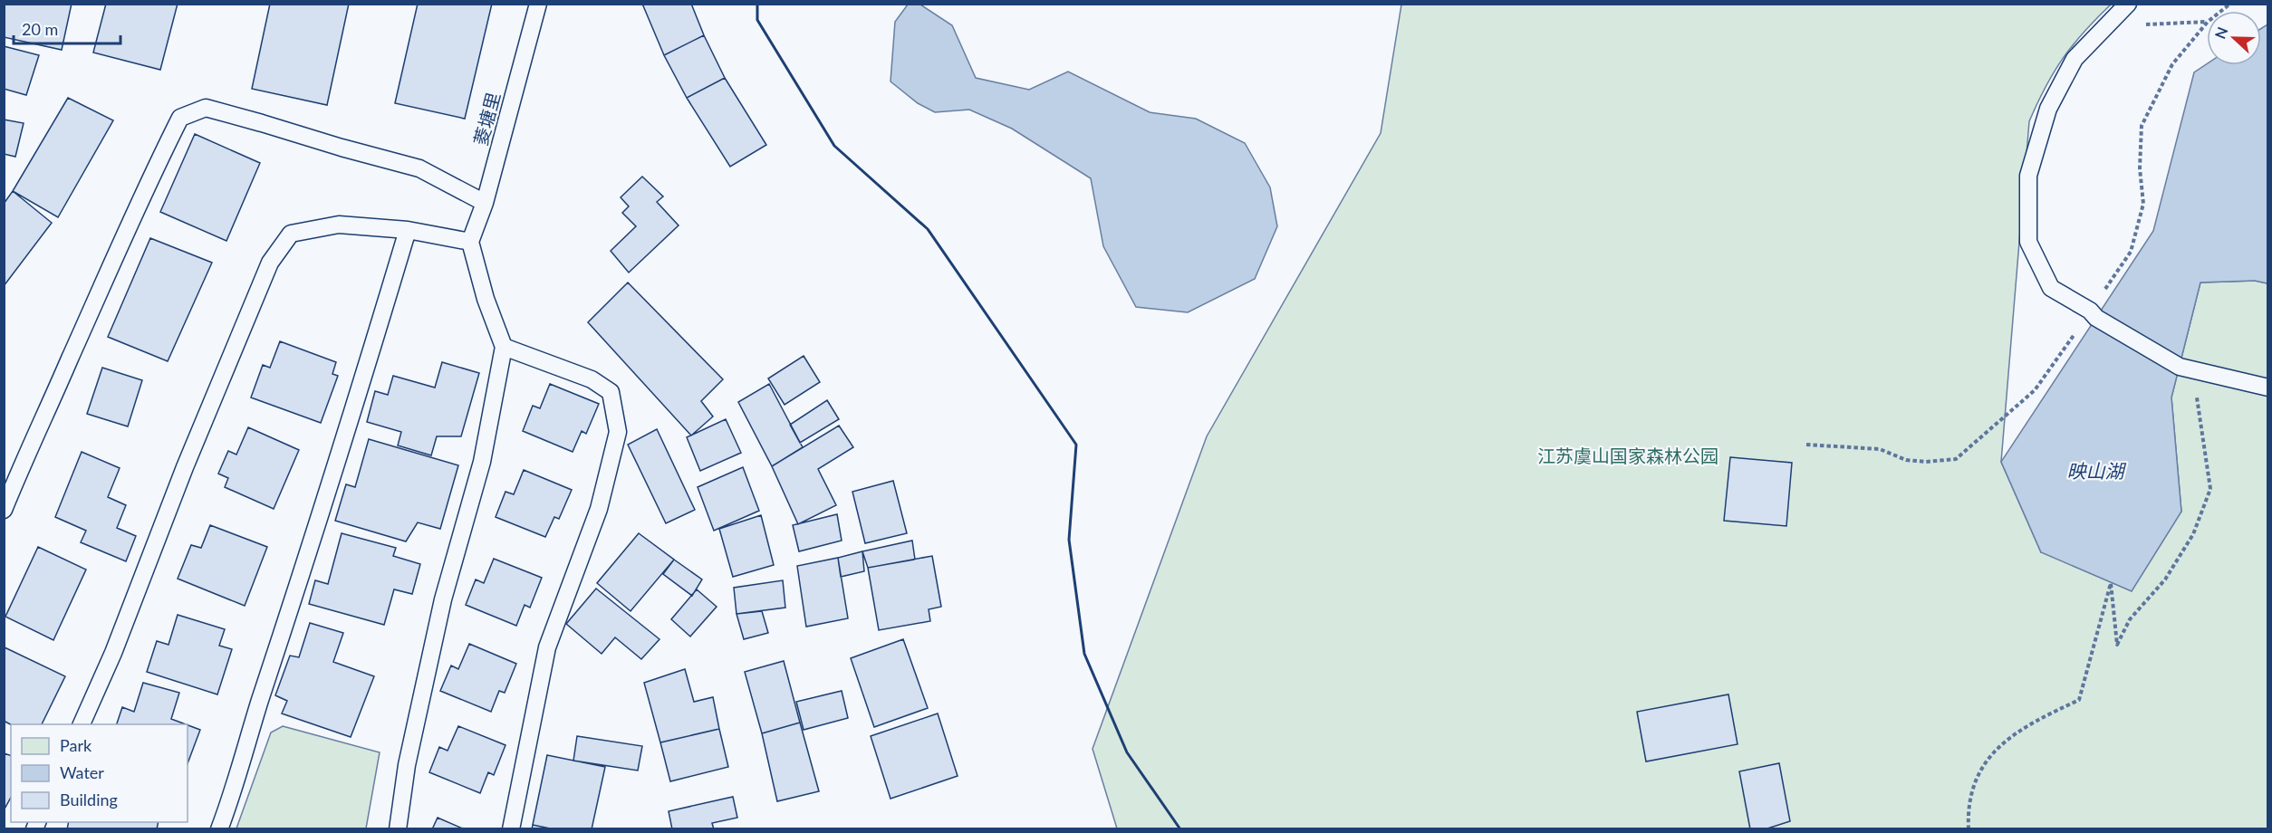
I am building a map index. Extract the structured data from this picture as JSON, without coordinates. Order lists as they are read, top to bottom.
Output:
{
  "streets": {
    "lane": ["菱塘里"]
  },
  "water": ["映山湖"],
  "parks": ["江苏虞山国家森林公园"],
  "legend": ["Park", "Water", "Building"],
  "scale_bar": "20 m",
  "north": "left"
}
